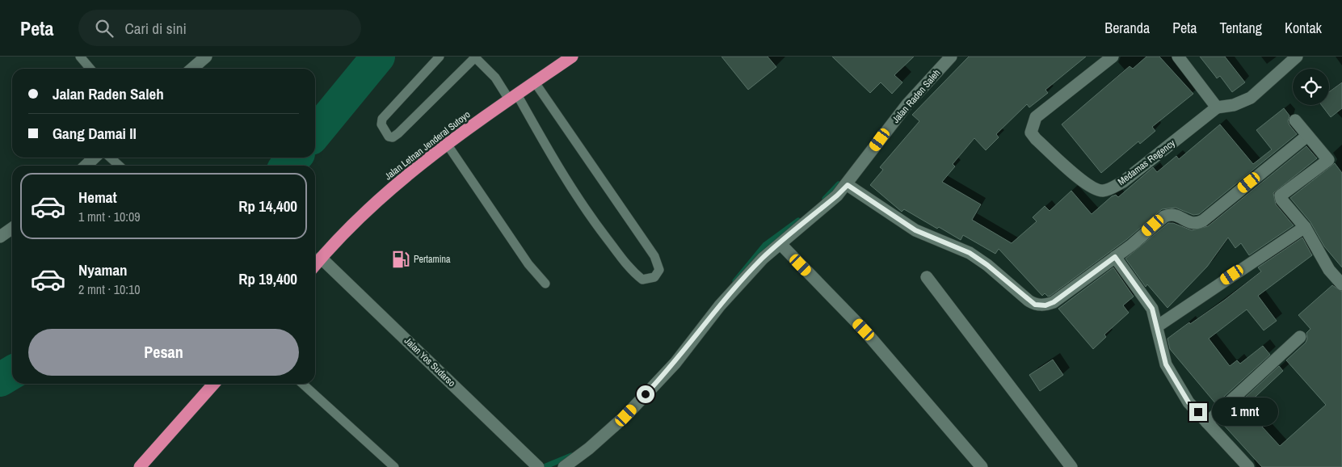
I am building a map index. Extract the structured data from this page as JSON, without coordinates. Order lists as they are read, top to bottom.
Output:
{
  "streets": {
    "highway": ["Jalan Letnan Jenderal Sutoyo"],
    "street": ["Jalan Raden Saleh", "Medamas Regency", "Jalan Yos Sudarso"]
  },
  "crossings": [
    ["Jalan Letnan Jenderal Sutoyo", "Jalan Yos Sudarso"]
  ],
  "places": {
    "fuel station": ["Pertamina"]
  },
  "page": {
    "header": "Peta",
    "search": "Cari di sini",
    "nav": [
      "Beranda",
      "Peta",
      "Tentang",
      "Kontak"
    ],
    "banner": ["Jalan Raden Saleh", "Gang Damai II"],
    "list": [
      {
        "name": "Hemat",
        "note": "1 mnt · 10:09",
        "value": "Rp 14,400"
      },
      {
        "name": "Nyaman",
        "note": "2 mnt · 10:10",
        "value": "Rp 19,400"
      }
    ],
    "buttons": "Pesan",
    "bubble": "1 mnt"
  }
}
